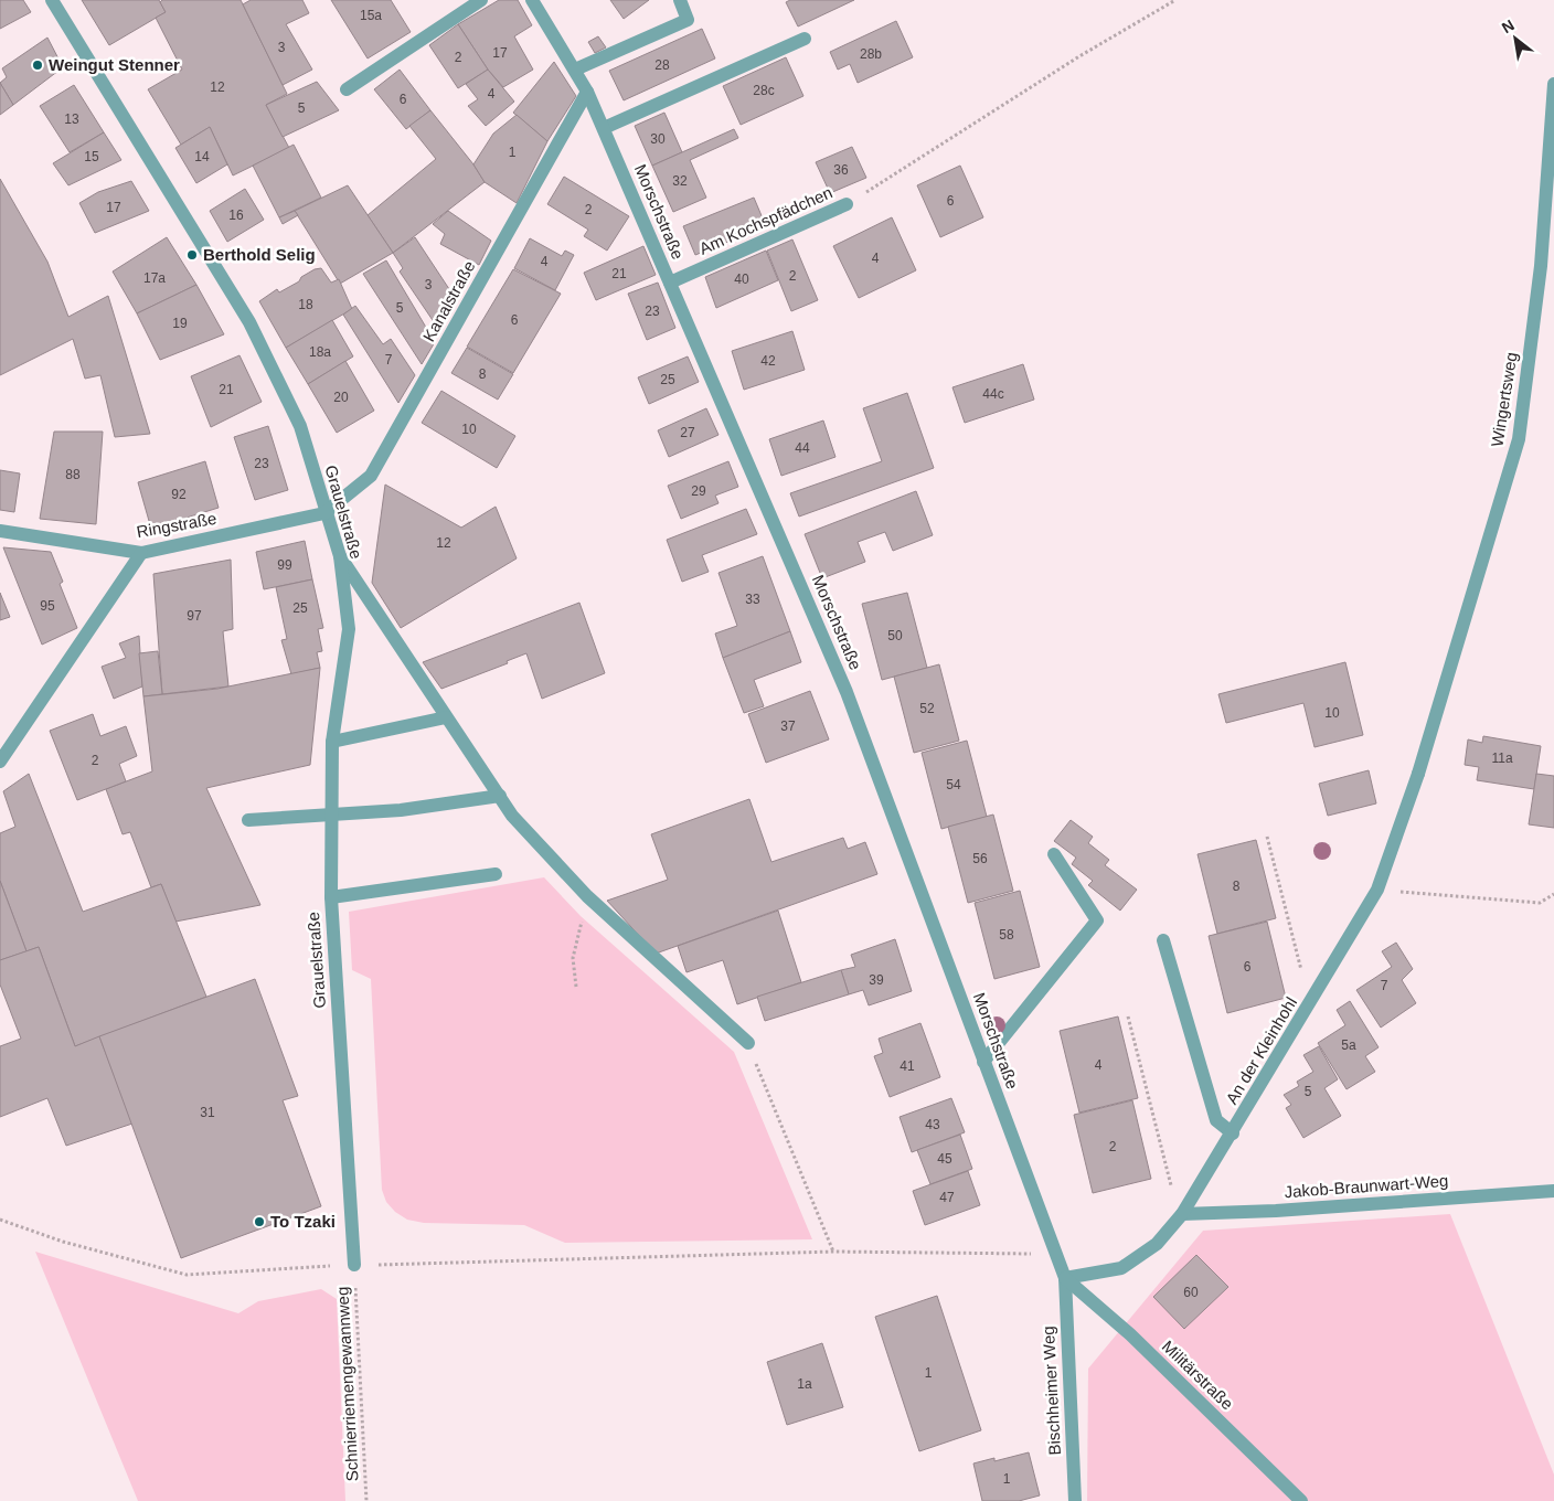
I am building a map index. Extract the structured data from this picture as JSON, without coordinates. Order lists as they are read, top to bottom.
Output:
{
  "streets": {
    "street": [
      "Morschstraße",
      "Am Kochspfädchen",
      "Kanalstraße",
      "Wingertsweg",
      "Grauelstraße",
      "Ringstraße",
      "An der Kleinhohl",
      "Jakob-Braunwart-Weg",
      "Militärstraße",
      "Bischheimer Weg"
    ],
    "path": ["Schnierriemengewannweg"]
  },
  "crossings": [
    ["Morschstraße", "Am Kochspfädchen"],
    ["Morschstraße", "Kanalstraße"],
    ["Morschstraße", "An der Kleinhohl"],
    ["Morschstraße", "Militärstraße"],
    ["Morschstraße", "Bischheimer Weg"],
    ["Kanalstraße", "Grauelstraße"],
    ["Kanalstraße", "Ringstraße"],
    ["Wingertsweg", "An der Kleinhohl"],
    ["Grauelstraße", "Ringstraße"],
    ["Grauelstraße", "Schnierriemengewannweg"],
    ["An der Kleinhohl", "Jakob-Braunwart-Weg"],
    ["An der Kleinhohl", "Militärstraße"],
    ["An der Kleinhohl", "Bischheimer Weg"],
    ["Militärstraße", "Bischheimer Weg"]
  ],
  "places": ["Weingut Stenner", "Berthold Selig", "To Tzaki"],
  "house_numbers": [
    "15a",
    "3",
    "17",
    "28b",
    "2",
    "28",
    "12",
    "28c",
    "4",
    "6",
    "5",
    "13",
    "30",
    "1",
    "15",
    "14",
    "36",
    "32",
    "6",
    "17",
    "2",
    "16",
    "4",
    "4",
    "21",
    "2",
    "17a",
    "40",
    "3",
    "18",
    "5",
    "23",
    "6",
    "19",
    "18a",
    "7",
    "42",
    "8",
    "25",
    "21",
    "44c",
    "20",
    "10",
    "27",
    "44",
    "23",
    "88",
    "29",
    "92",
    "12",
    "99",
    "33",
    "95",
    "25",
    "97",
    "50",
    "52",
    "10",
    "37",
    "11a",
    "2",
    "54",
    "56",
    "8",
    "58",
    "6",
    "39",
    "7",
    "5a",
    "4",
    "41",
    "5",
    "31",
    "43",
    "2",
    "45",
    "47",
    "60",
    "1",
    "1a",
    "1"
  ],
  "north": "top left"
}
